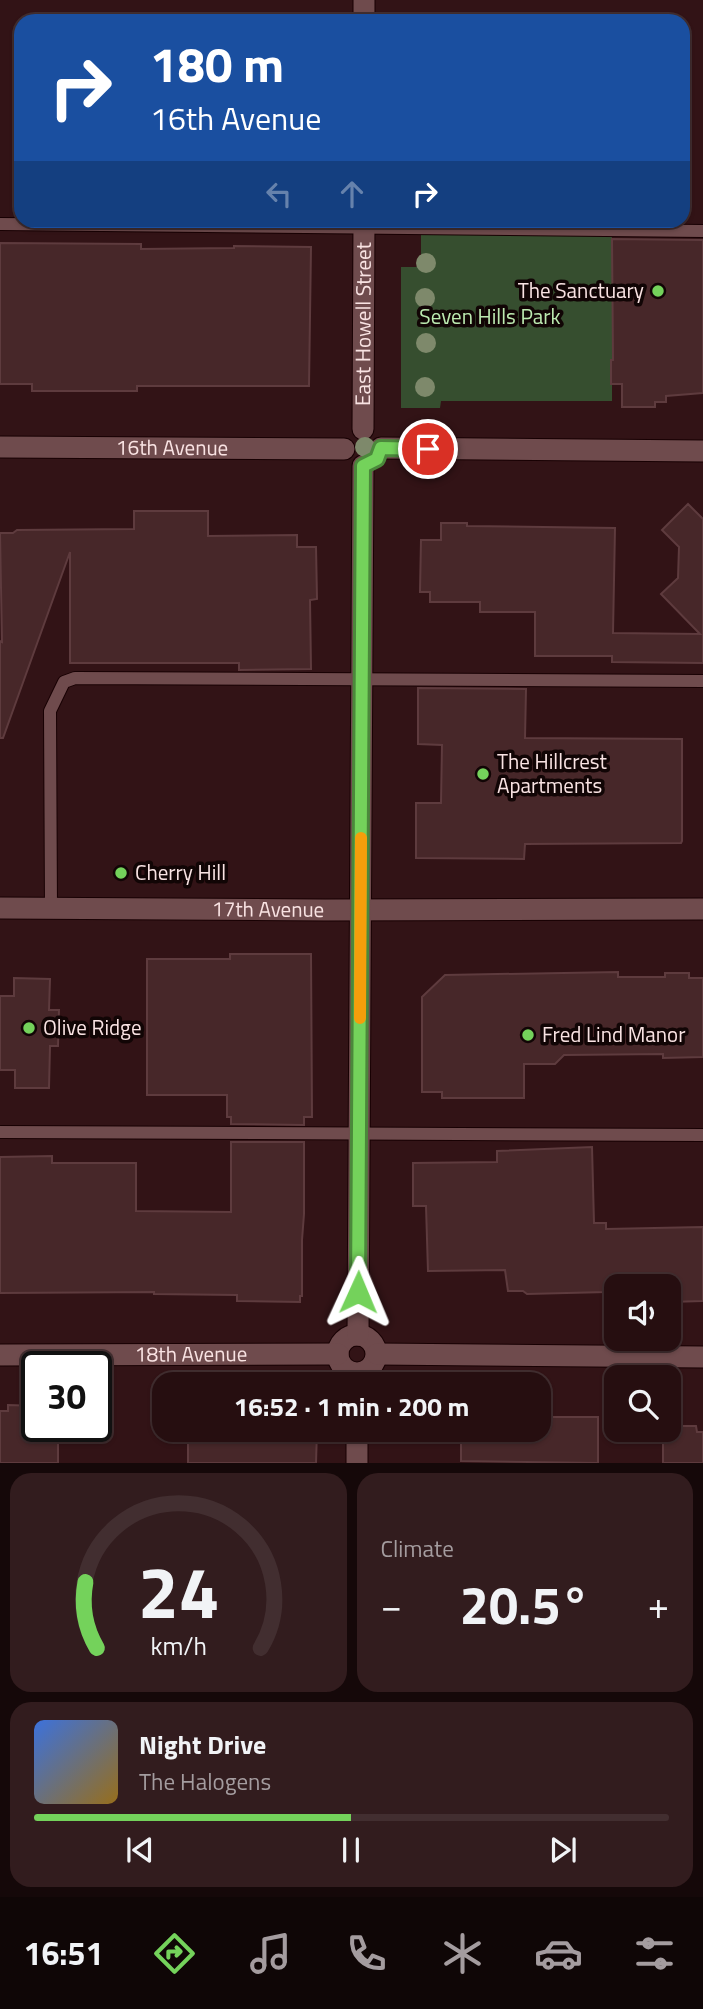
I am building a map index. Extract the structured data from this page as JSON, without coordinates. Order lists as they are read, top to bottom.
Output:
{
  "streets": {
    "street": [
      "East Howell Street",
      "16th Avenue",
      "17th Avenue",
      "18th Avenue"
    ]
  },
  "crossings": [
    ["East Howell Street", "16th Avenue"]
  ],
  "parks": ["Seven Hills Park"],
  "places": [
    "The Sanctuary",
    "The Hillcrest Apartments",
    "Cherry Hill",
    "Olive Ridge",
    "Fred Lind Manor"
  ],
  "page": {
    "turn": ["180 m", "16th Avenue"],
    "limit": "30",
    "trip": "16:52 · 1 min · 200 m",
    "tile": "Climate",
    "heat": ["−", "20.5°", "+"],
    "song": ["Night Drive", "The Halogens"],
    "tabs": "16:51",
    "gauge": ["24", "km/h"]
  }
}
